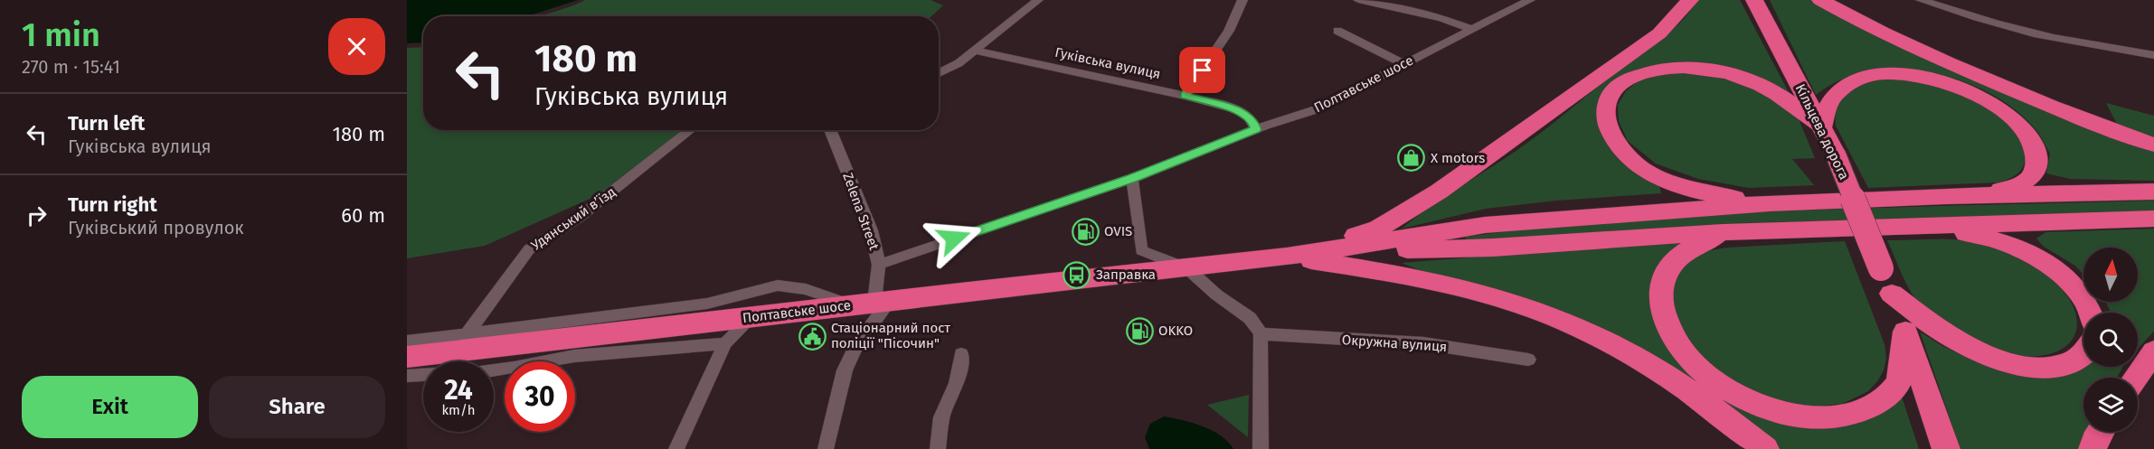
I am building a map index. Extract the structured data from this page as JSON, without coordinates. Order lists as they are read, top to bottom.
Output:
{
  "streets": {
    "highway": ["Полтавське шосе", "Кільцева дорога"],
    "street": [
      "Гуківська вулиця",
      "Zelena Street",
      "Удянський в’їзд",
      "Окружна вулиця"
    ]
  },
  "crossings": [
    ["Гуківська вулиця", "Полтавське шосе"],
    ["Полтавське шосе", "Zelena Street"]
  ],
  "places": {
    "shop": ["Х motors"],
    "fuel station": ["OVIS", "OKKO"],
    "bus stop": ["Заправка"],
    "public building": ["Стаціонарний пост поліції \"Пісочин\""]
  },
  "north": "top",
  "page": {
    "heading": ["1 min", "270 m · 15:41"],
    "turn": ["180 m", "Гуківська вулиця"],
    "list": [
      {
        "name": "Turn left",
        "note": "Гуківська вулиця",
        "value": "180 m"
      },
      {
        "name": "Turn right",
        "note": "Гуківський провулок",
        "value": "60 m"
      }
    ],
    "speed": "24 km/h",
    "limit": "30",
    "buttons": ["Exit", "Share"]
  }
}
